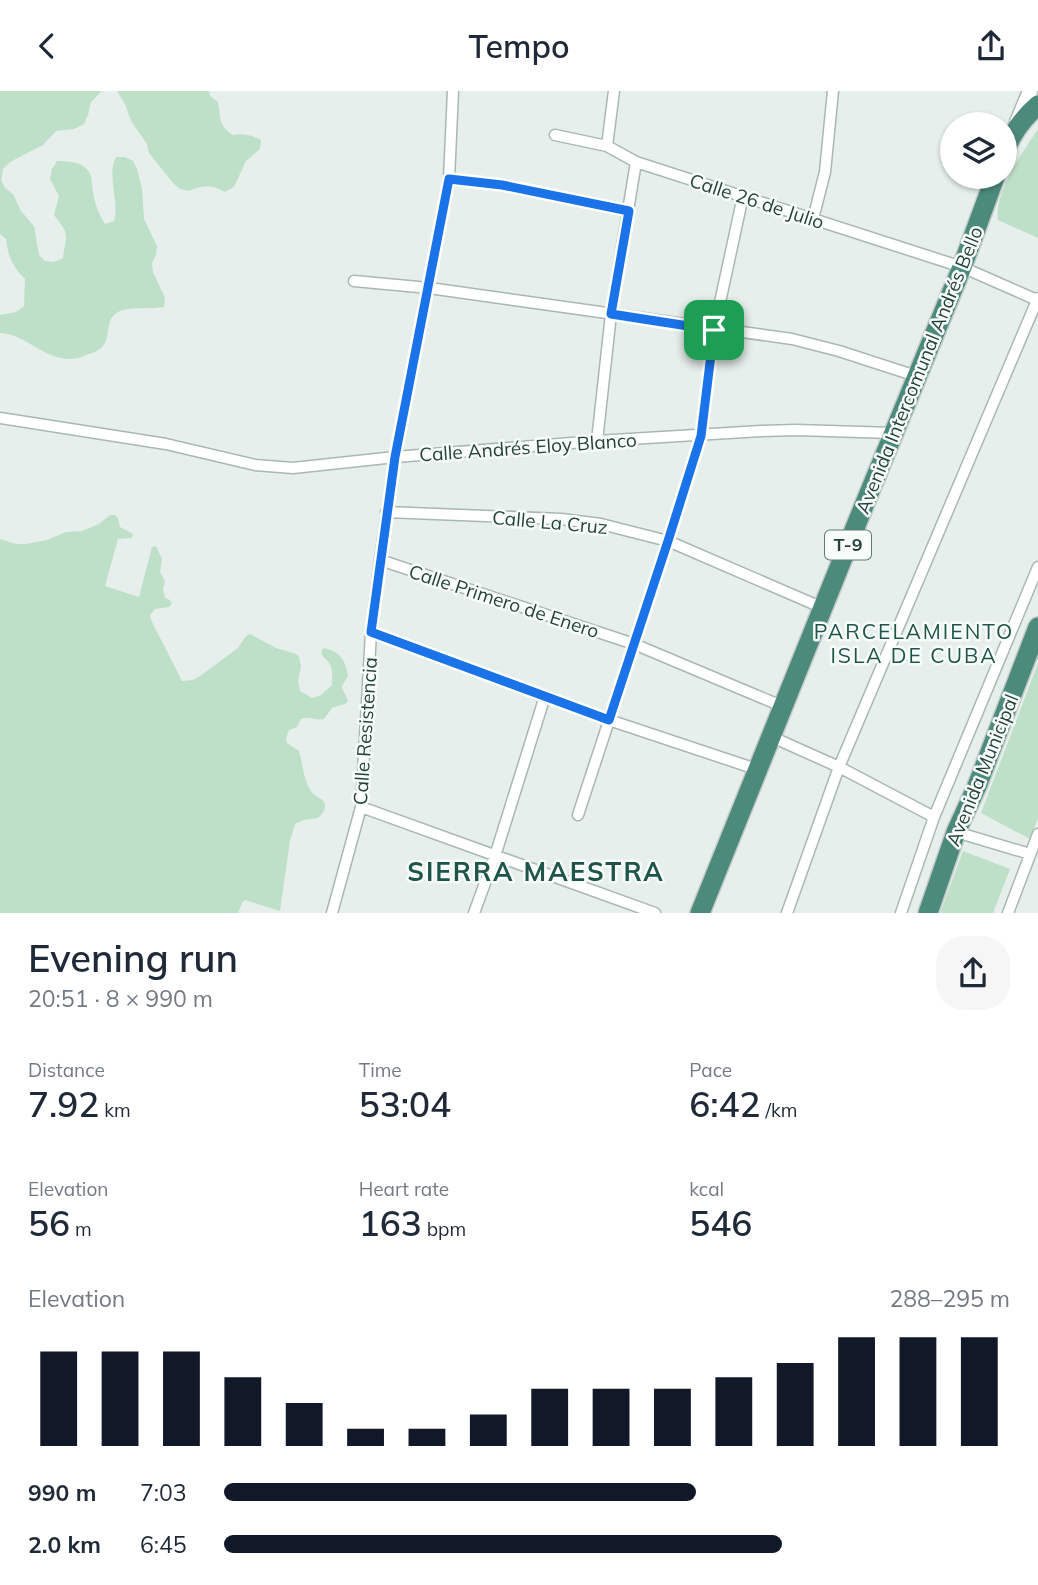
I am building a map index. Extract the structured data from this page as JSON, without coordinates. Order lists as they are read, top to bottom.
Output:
{
  "streets": {
    "highway": ["Avenida Intercomunal Andrés Bello", "T-9", "Avenida Municipal"],
    "street": [
      "Calle 26 de Julio",
      "Calle Andrés Eloy Blanco",
      "Calle La Cruz",
      "Calle Primero de Enero",
      "Calle Resistencia"
    ]
  },
  "crossings": [
    ["Calle 26 de Julio", "Avenida Intercomunal Andrés Bello"],
    ["Avenida Intercomunal Andrés Bello", "Calle Andrés Eloy Blanco"],
    ["Avenida Intercomunal Andrés Bello", "Calle La Cruz"],
    ["Avenida Intercomunal Andrés Bello", "Calle Primero de Enero"],
    ["Calle Andrés Eloy Blanco", "Calle Resistencia"],
    ["Calle La Cruz", "Calle Resistencia"],
    ["Calle Primero de Enero", "Calle Resistencia"]
  ],
  "districts": ["PARCELAMIENTO ISLA DE CUBA", "SIERRA MAESTRA"],
  "page": {
    "header": "Tempo",
    "heading": ["Evening run", "20:51 · 8 × 990 m"],
    "stats": [
      ["Distance", "7.92 km"],
      ["Time", "53:04"],
      ["Pace", "6:42 /km"],
      ["Elevation", "56 m"],
      ["Heart rate", "163 bpm"],
      ["kcal", "546"]
    ],
    "chart": ["Elevation", "288–295 m"],
    "list": [
      {
        "name": "990 m",
        "note": "7:03"
      },
      {
        "name": "2.0 km",
        "note": "6:45"
      }
    ]
  }
}
